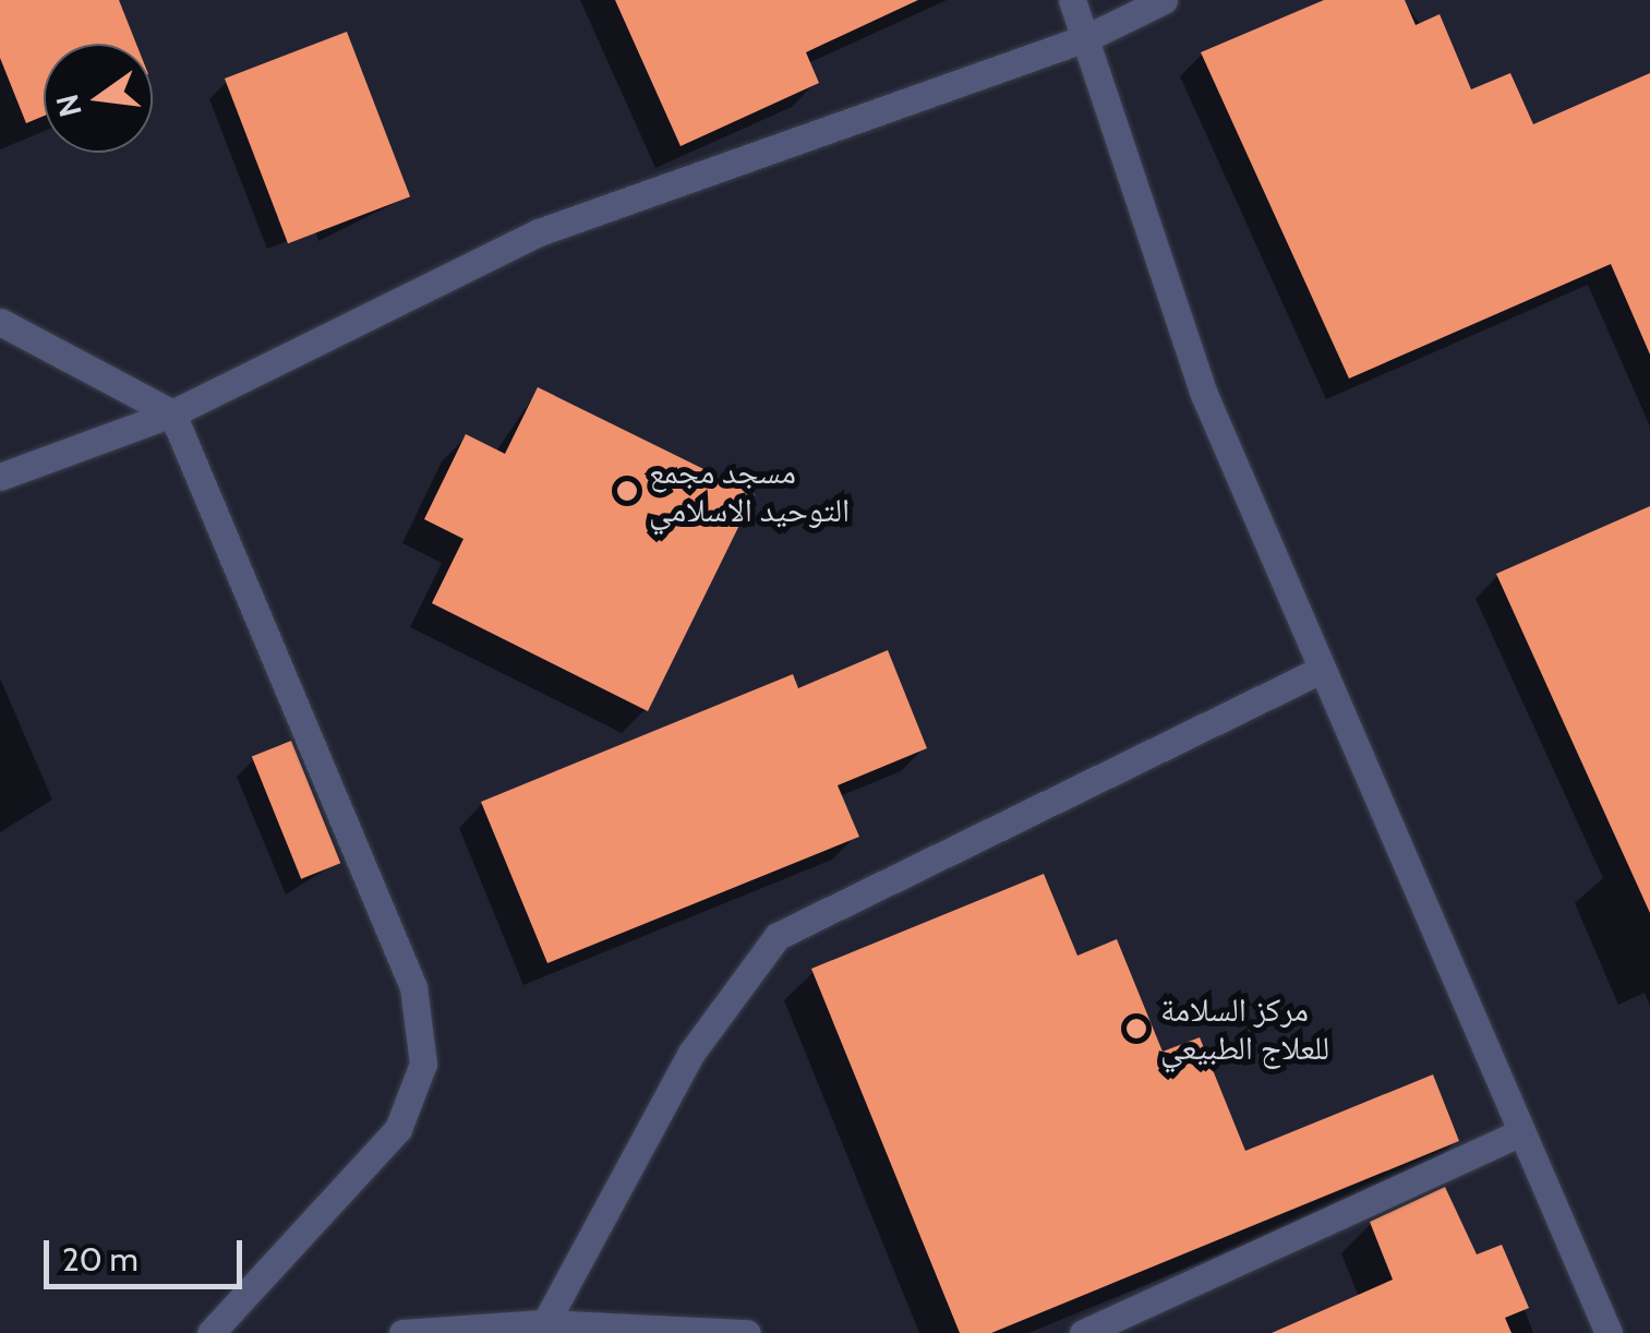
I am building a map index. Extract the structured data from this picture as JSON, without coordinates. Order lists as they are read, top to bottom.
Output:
{
  "places": ["مسجد مجمع التوحيد الاسلامي", "مركز السلامة للعلاج الطبيعي"],
  "scale_bar": "20 m",
  "north": "left"
}
